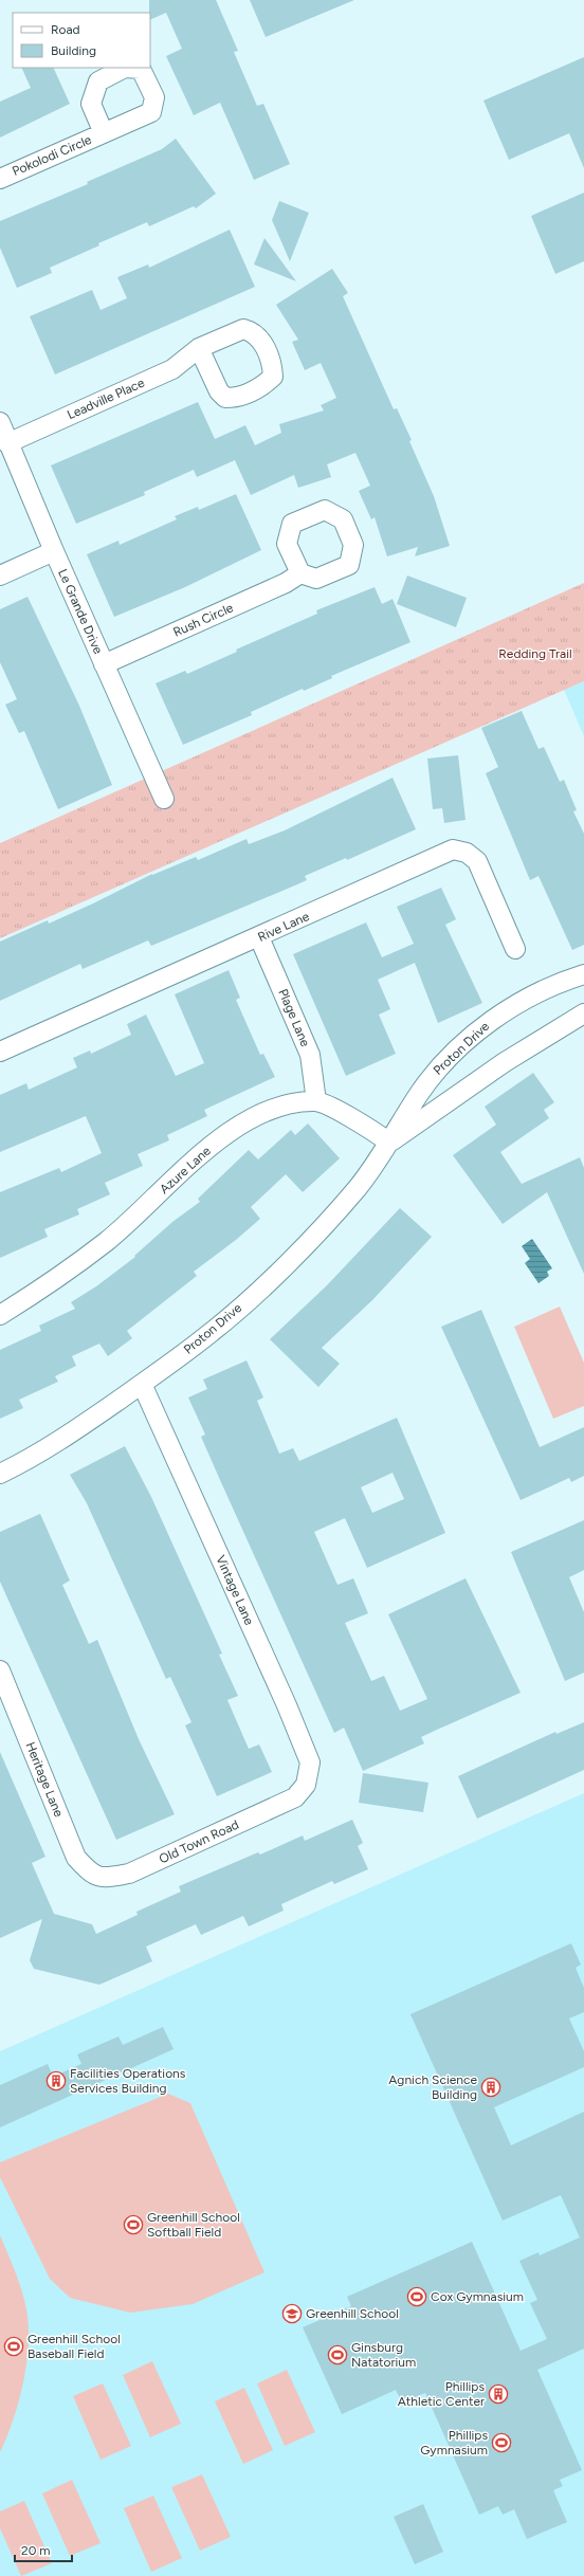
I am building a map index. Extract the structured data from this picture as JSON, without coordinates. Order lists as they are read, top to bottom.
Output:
{
  "streets": {
    "street": [
      "Pokolodi Circle",
      "Leadville Place",
      "Le Grande Drive",
      "Rush Circle",
      "Rive Lane",
      "Plage Lane",
      "Proton Drive",
      "Azure Lane",
      "Vintage Lane",
      "Heritage Lane",
      "Old Town Road"
    ]
  },
  "crossings": [
    ["Leadville Place", "Le Grande Drive"],
    ["Le Grande Drive", "Rush Circle"],
    ["Rive Lane", "Plage Lane"],
    ["Plage Lane", "Azure Lane"],
    ["Proton Drive", "Azure Lane"],
    ["Proton Drive", "Vintage Lane"],
    ["Vintage Lane", "Old Town Road"],
    ["Heritage Lane", "Old Town Road"]
  ],
  "parks": ["Redding Trail"],
  "places": {
    "building": ["Facilities Operations Services Building", "Agnich Science Building", "Phillips Athletic Center"],
    "sports": [
      "Greenhill School Softball Field",
      "Cox Gymnasium",
      "Greenhill School Baseball Field",
      "Ginsburg Natatorium",
      "Phillips Gymnasium"
    ],
    "school or university": ["Greenhill School"]
  },
  "legend": ["Road", "Building"],
  "scale_bar": "20 m"
}
